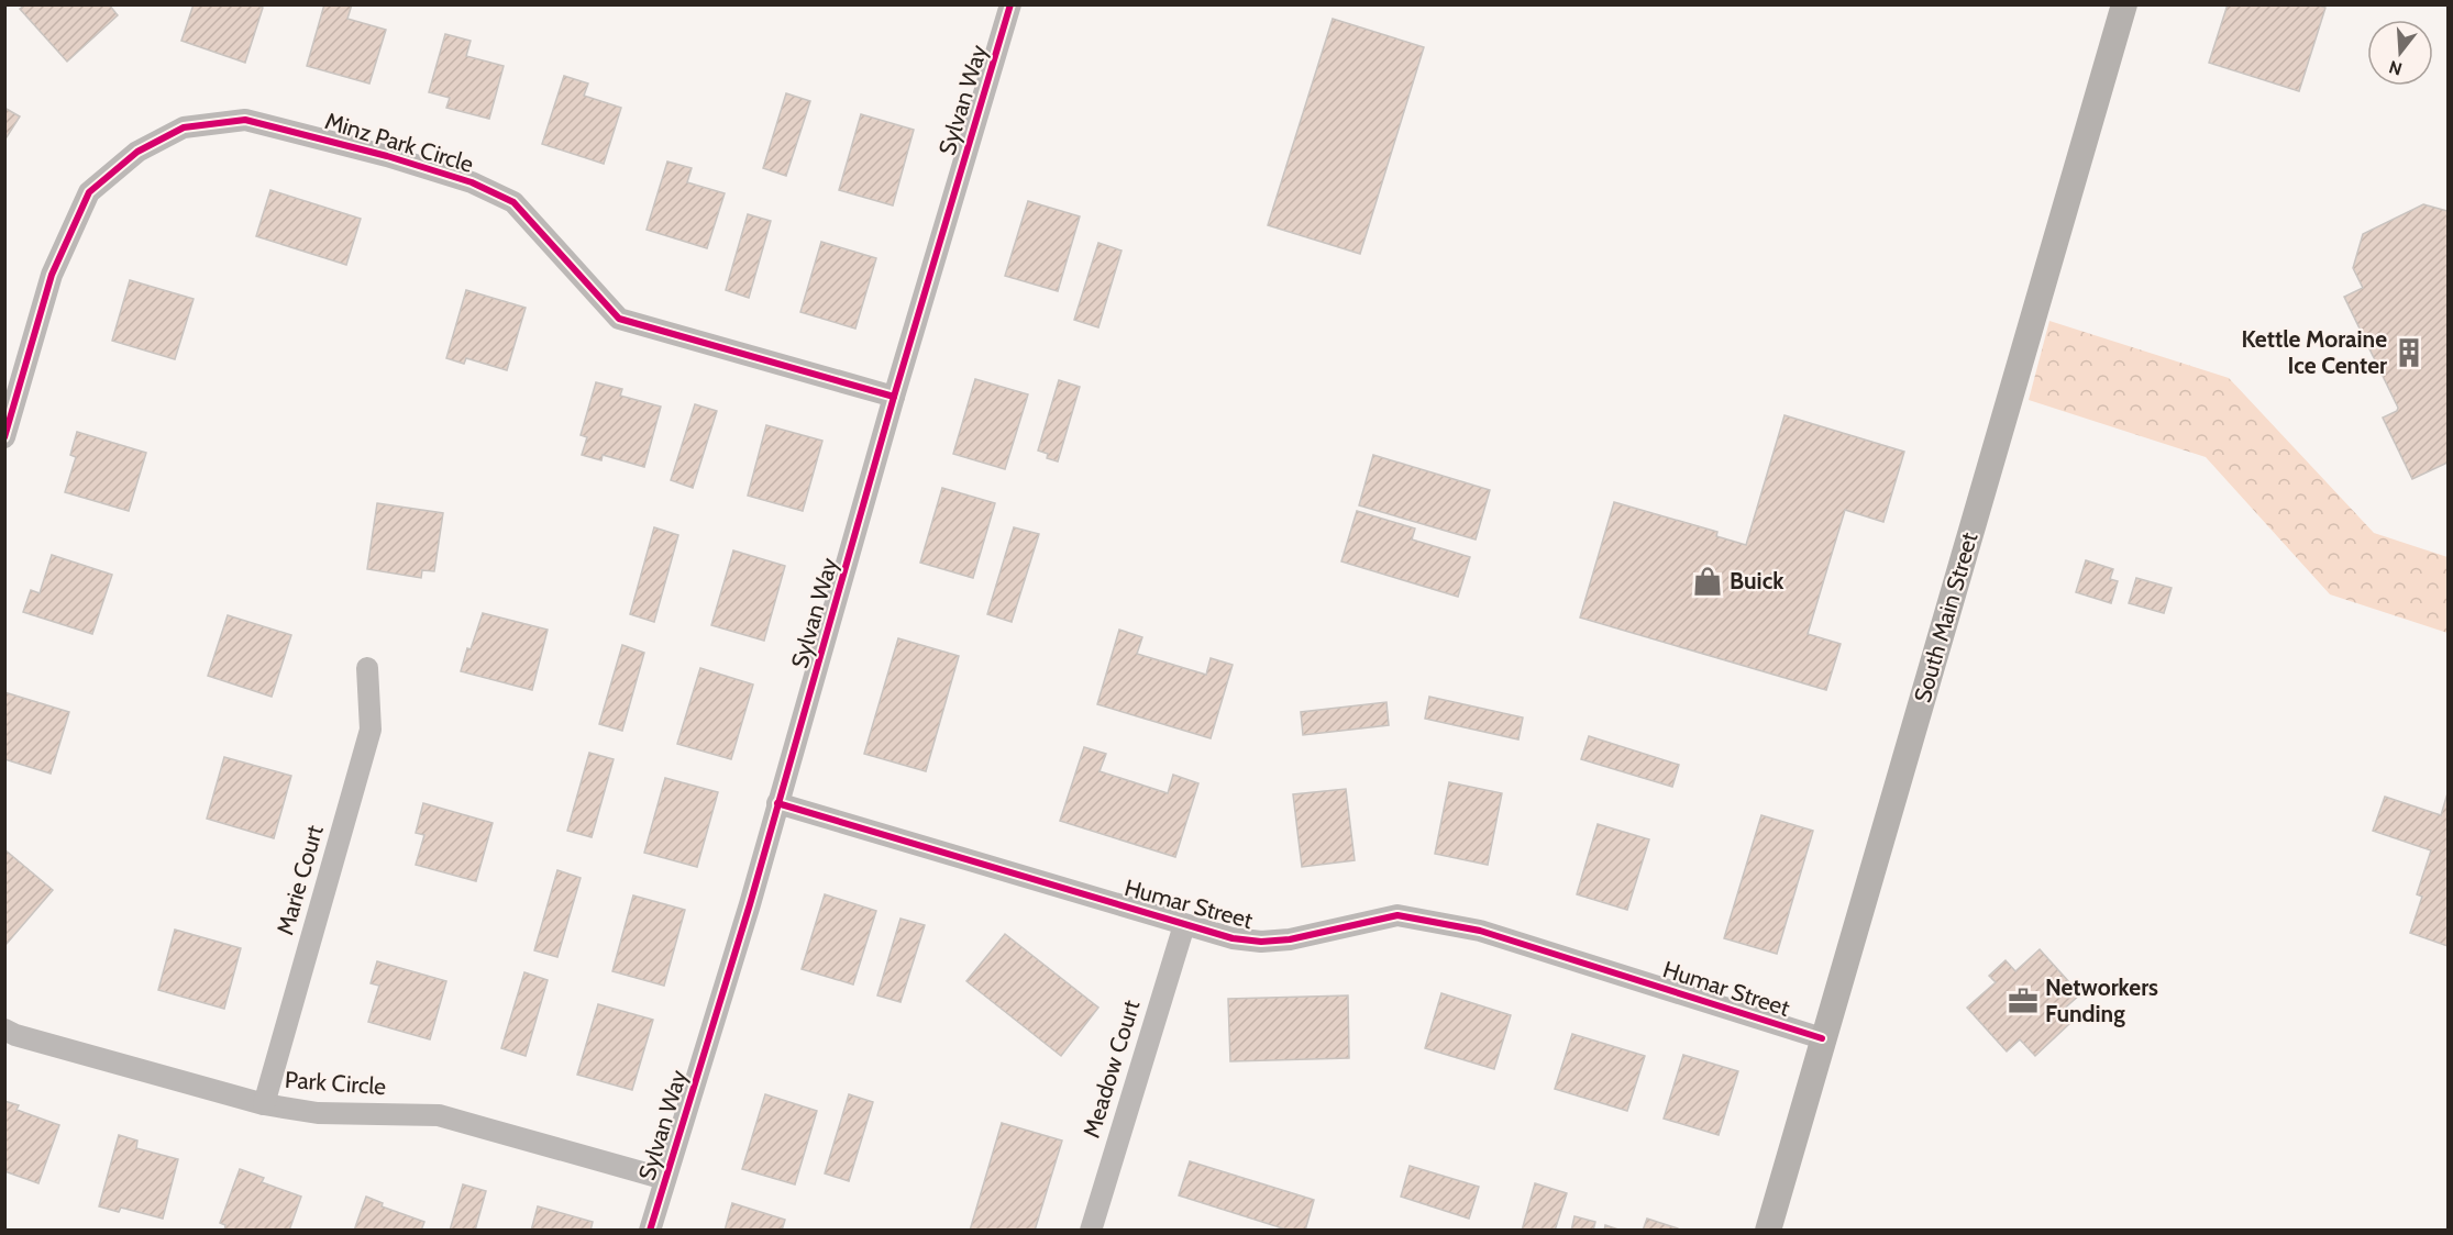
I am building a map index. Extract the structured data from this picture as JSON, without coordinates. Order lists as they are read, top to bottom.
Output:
{
  "streets": {
    "main road": ["South Main Street"],
    "street": [
      "Sylvan Way",
      "Minz Park Circle",
      "Marie Court",
      "Humar Street",
      "Meadow Court",
      "Park Circle"
    ]
  },
  "crossings": [
    ["Sylvan Way", "Minz Park Circle"],
    ["Sylvan Way", "Humar Street"],
    ["Sylvan Way", "Park Circle"],
    ["South Main Street", "Humar Street"],
    ["Marie Court", "Park Circle"],
    ["Humar Street", "Meadow Court"]
  ],
  "places": {
    "building": ["Kettle Moraine Ice Center"],
    "shop": ["Buick"],
    "office": ["Networkers Funding"]
  },
  "north": "bottom"
}
